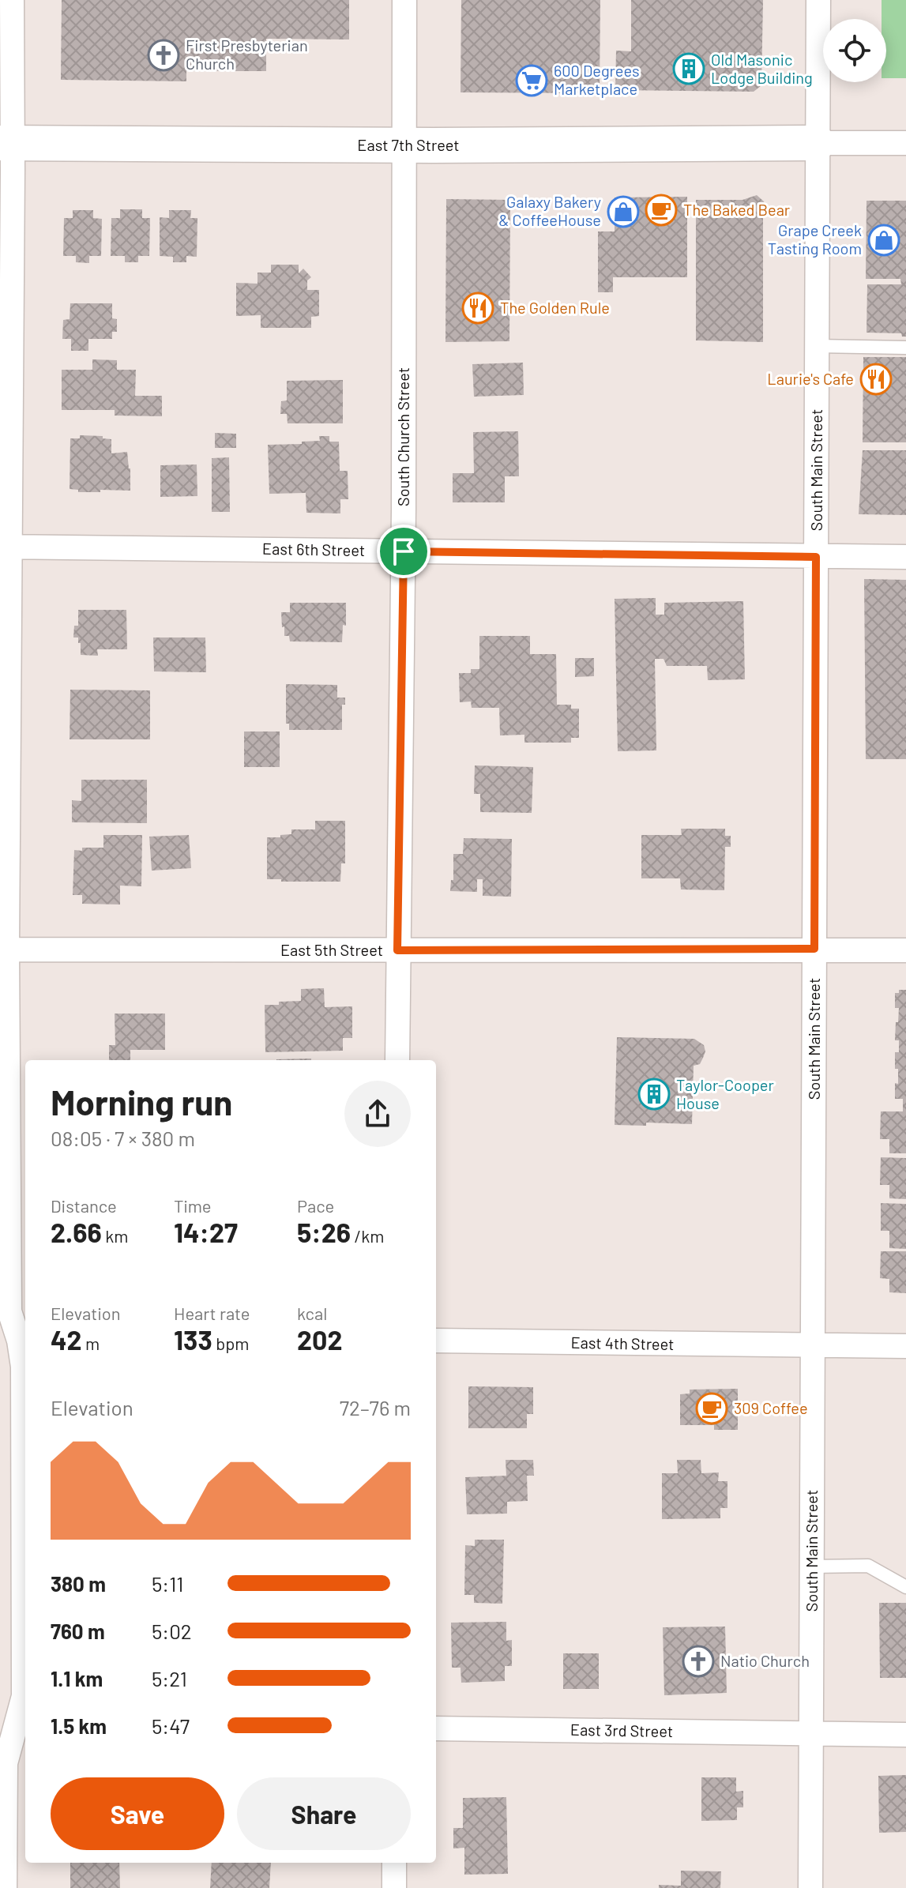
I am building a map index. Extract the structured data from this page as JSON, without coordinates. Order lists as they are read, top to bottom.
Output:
{
  "streets": {
    "street": [
      "East 7th Street",
      "South Church Street",
      "South Main Street",
      "East 6th Street",
      "East 5th Street",
      "East 4th Street",
      "East 3rd Street"
    ]
  },
  "crossings": [
    ["East 7th Street", "South Church Street"],
    ["East 7th Street", "South Main Street"],
    ["South Church Street", "East 6th Street"],
    ["South Church Street", "East 5th Street"],
    ["South Main Street", "East 6th Street"],
    ["South Main Street", "East 5th Street"],
    ["South Main Street", "East 4th Street"],
    ["South Main Street", "East 3rd Street"]
  ],
  "places": {
    "church": ["First Presbyterian Church", "Natio Church"],
    "building": ["Old Masonic Lodge Building", "Taylor-Cooper House"],
    "supermarket": ["600 Degrees Marketplace"],
    "cafe": ["The Baked Bear", "309 Coffee"],
    "shop": ["Galaxy Bakery & CoffeeHouse", "Grape Creek Tasting Room"],
    "restaurant": ["The Golden Rule", "Laurie's Cafe"]
  },
  "page": {
    "heading": ["Morning run", "08:05 · 7 × 380 m"],
    "stats": [
      ["Distance", "2.66 km"],
      ["Time", "14:27"],
      ["Pace", "5:26 /km"],
      ["Elevation", "42 m"],
      ["Heart rate", "133 bpm"],
      ["kcal", "202"]
    ],
    "chart": ["Elevation", "72–76 m"],
    "list": [
      {
        "name": "380 m",
        "note": "5:11"
      },
      {
        "name": "760 m",
        "note": "5:02"
      },
      {
        "name": "1.1 km",
        "note": "5:21"
      },
      {
        "name": "1.5 km",
        "note": "5:47"
      }
    ],
    "buttons": ["Save", "Share"]
  }
}
